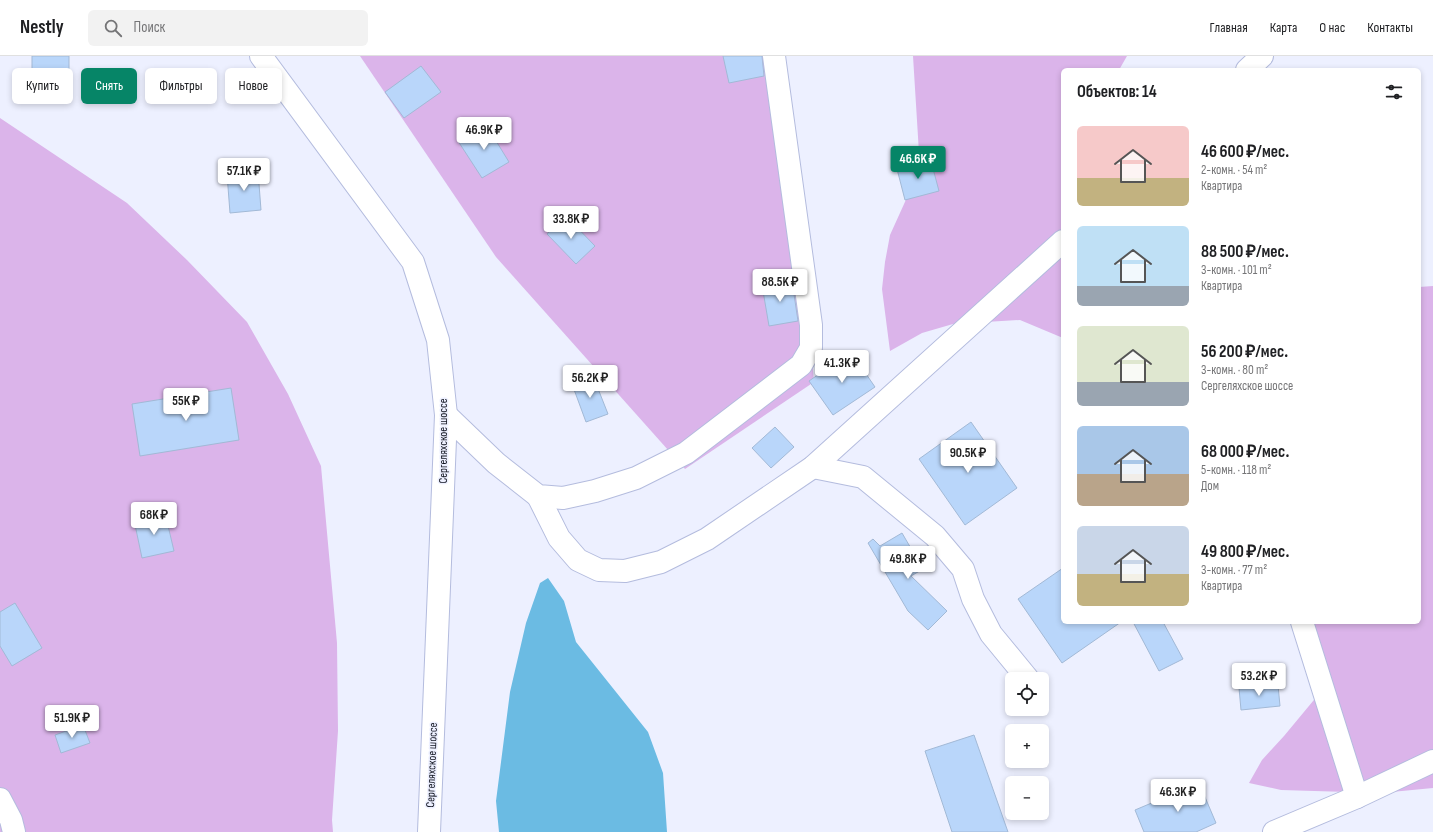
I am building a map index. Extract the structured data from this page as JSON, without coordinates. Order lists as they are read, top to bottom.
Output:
{
  "streets": {
    "street": ["Сергеляхское шоссе"]
  },
  "page": {
    "header": "Nestly",
    "search": "Поиск",
    "nav": [
      "Главная",
      "Карта",
      "О нас",
      "Контакты"
    ],
    "chip": [
      "Купить",
      "Снять",
      "Фильтры",
      "Новое"
    ],
    "heading": "Объектов: 14",
    "list": [
      {
        "name": "46 600 ₽/мес.",
        "note": "2-комн. · 54 m² · Квартира"
      },
      {
        "name": "88 500 ₽/мес.",
        "note": "3-комн. · 101 m² · Квартира"
      },
      {
        "name": "56 200 ₽/мес.",
        "note": "3-комн. · 80 m² · Сергеляхское шоссе"
      },
      {
        "name": "68 000 ₽/мес.",
        "note": "5-комн. · 118 m² · Дом"
      },
      {
        "name": "49 800 ₽/мес.",
        "note": "3-комн. · 77 m² · Квартира"
      }
    ],
    "price": [
      "46.9K ₽",
      "46.6K ₽",
      "57.1K ₽",
      "33.8K ₽",
      "88.5K ₽",
      "41.3K ₽",
      "56.2K ₽",
      "55K ₽",
      "90.5K ₽",
      "68K ₽",
      "49.8K ₽",
      "53.2K ₽",
      "51.9K ₽",
      "46.3K ₽"
    ],
    "map_buttons": ["+", "−"]
  }
}
